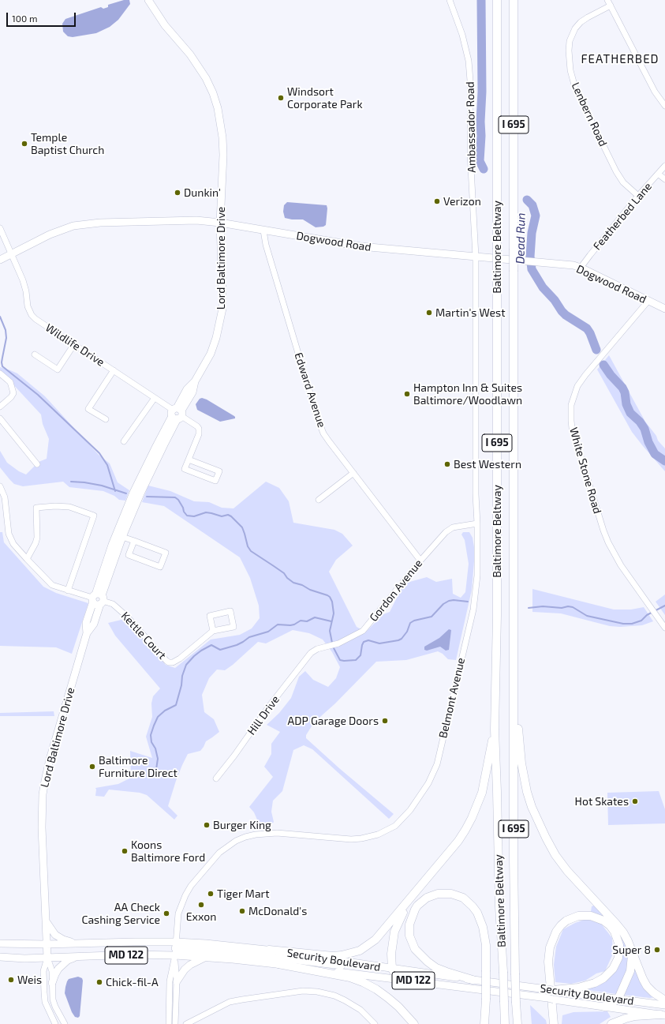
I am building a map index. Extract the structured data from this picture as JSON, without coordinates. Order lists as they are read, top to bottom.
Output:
{
  "streets": {
    "highway": ["I 695", "Baltimore Beltway"],
    "main road": [
      "Dogwood Road",
      "Lord Baltimore Drive",
      "MD 122",
      "Security Boulevard"
    ],
    "street": [
      "Lenbern Road",
      "Ambassador Road",
      "Featherbed Lane",
      "Wildlife Drive",
      "Edward Avenue",
      "White Stone Road",
      "Gordon Avenue",
      "Kettle Court",
      "Belmont Avenue",
      "Hill Drive"
    ]
  },
  "crossings": [
    ["Lenbern Road", "Featherbed Lane"],
    ["Ambassador Road", "Dogwood Road"],
    ["Ambassador Road", "Belmont Avenue"],
    ["Featherbed Lane", "Dogwood Road"],
    ["Dogwood Road", "Lord Baltimore Drive"],
    ["Dogwood Road", "Wildlife Drive"],
    ["Dogwood Road", "Edward Avenue"],
    ["Dogwood Road", "White Stone Road"],
    ["Dogwood Road", "Belmont Avenue"],
    ["Lord Baltimore Drive", "Wildlife Drive"],
    ["Lord Baltimore Drive", "Kettle Court"],
    ["Lord Baltimore Drive", "Security Boulevard"],
    ["Edward Avenue", "Gordon Avenue"],
    ["Gordon Avenue", "Belmont Avenue"],
    ["Gordon Avenue", "Hill Drive"],
    ["Belmont Avenue", "Security Boulevard"]
  ],
  "districts": ["FEATHERBED"],
  "water": ["Dead Run"],
  "places": [
    "Windsort Corporate Park",
    "Temple Baptist Church",
    "Dunkin'",
    "Verizon",
    "Martin's West",
    "Hampton Inn & Suites Baltimore/Woodlawn",
    "Best Western",
    "ADP Garage Doors",
    "Baltimore Furniture Direct",
    "Hot Skates",
    "Burger King",
    "Koons Baltimore Ford",
    "Tiger Mart",
    "Exxon",
    "McDonald's",
    "AA Check Cashing Service",
    "Super 8",
    "Weis",
    "Chick-fil-A"
  ],
  "scale_bar": "100 m"
}
